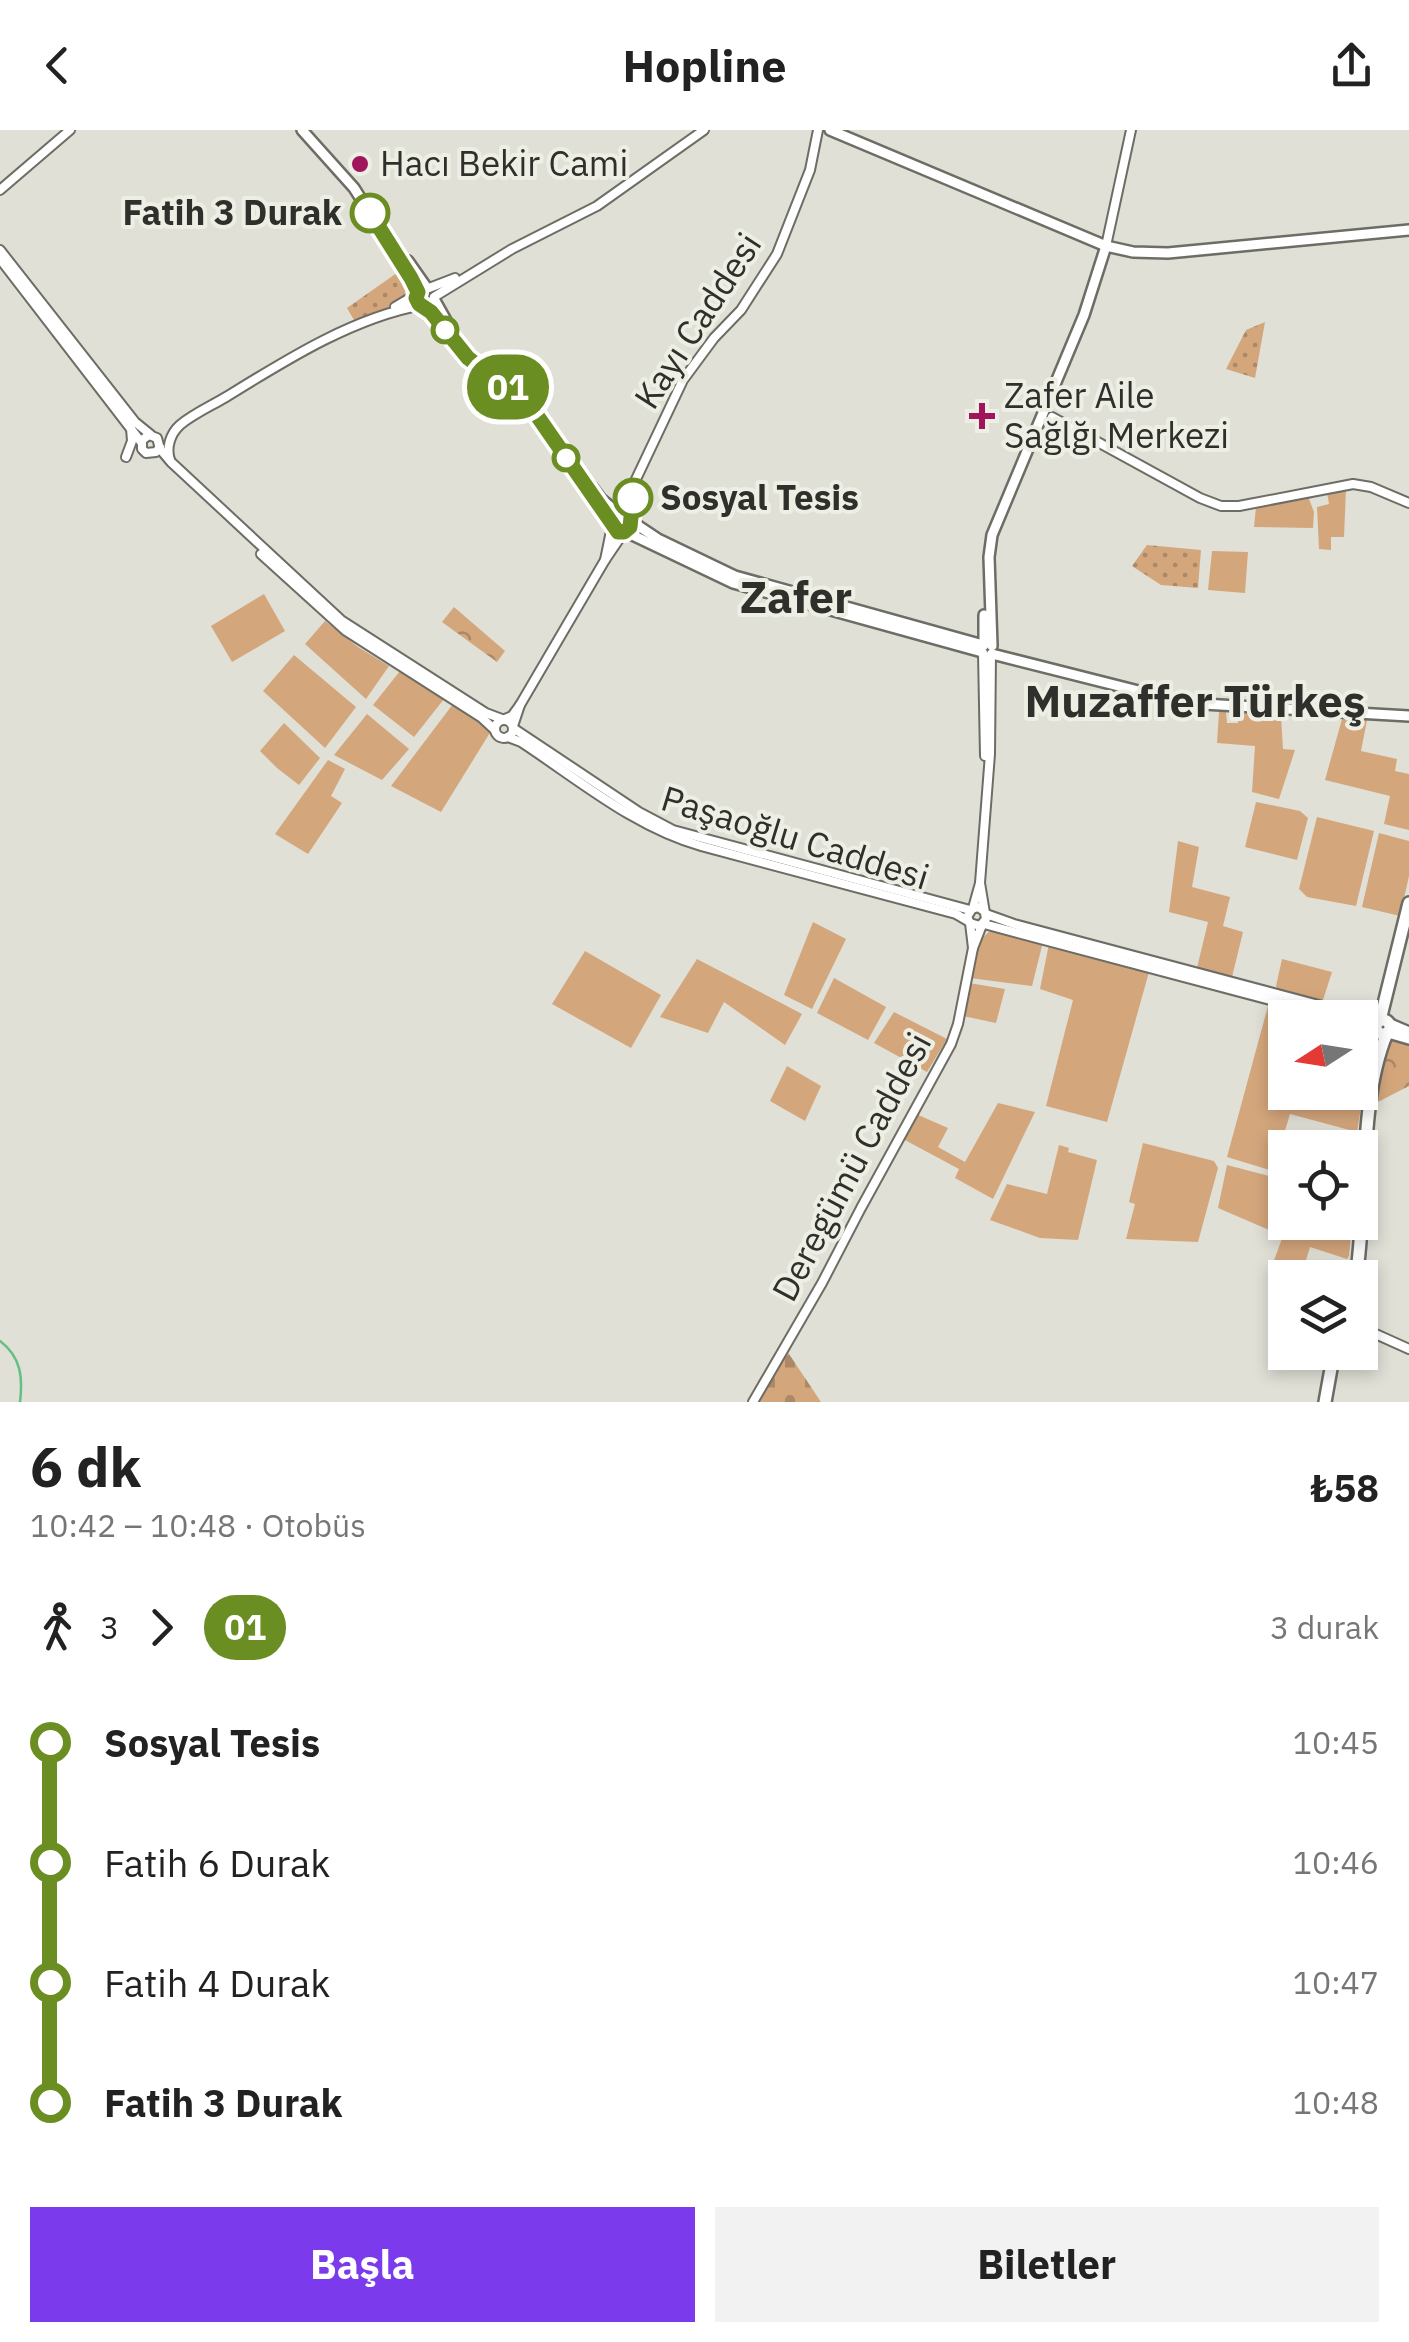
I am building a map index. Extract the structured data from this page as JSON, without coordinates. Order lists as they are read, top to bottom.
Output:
{
  "streets": {
    "main road": ["Deregümü Caddesi"],
    "street": ["Kayı Caddesi", "Paşaoğlu Caddesi"]
  },
  "crossings": [
    ["Paşaoğlu Caddesi", "Deregümü Caddesi"]
  ],
  "districts": ["Zafer", "Muzaffer Türkeş"],
  "places": {
    "other": ["Hacı Bekir Cami", "Fatih 3 Durak", "Sosyal Tesis"],
    "health": ["Zafer Aile Sağlğı Merkezi"]
  },
  "lines": ["bus line 01"],
  "north": "left",
  "page": {
    "header": "Hopline",
    "on_map": "01",
    "heading": ["6 dk", "10:42 – 10:48 · Otobüs", "₺58"],
    "legs": ["3", "01", "3 durak"],
    "list": [
      {
        "name": "Sosyal Tesis",
        "value": "10:45"
      },
      {
        "name": "Fatih 6 Durak",
        "value": "10:46"
      },
      {
        "name": "Fatih 4 Durak",
        "value": "10:47"
      },
      {
        "name": "Fatih 3 Durak",
        "value": "10:48"
      }
    ],
    "buttons": ["Başla", "Biletler"]
  }
}
